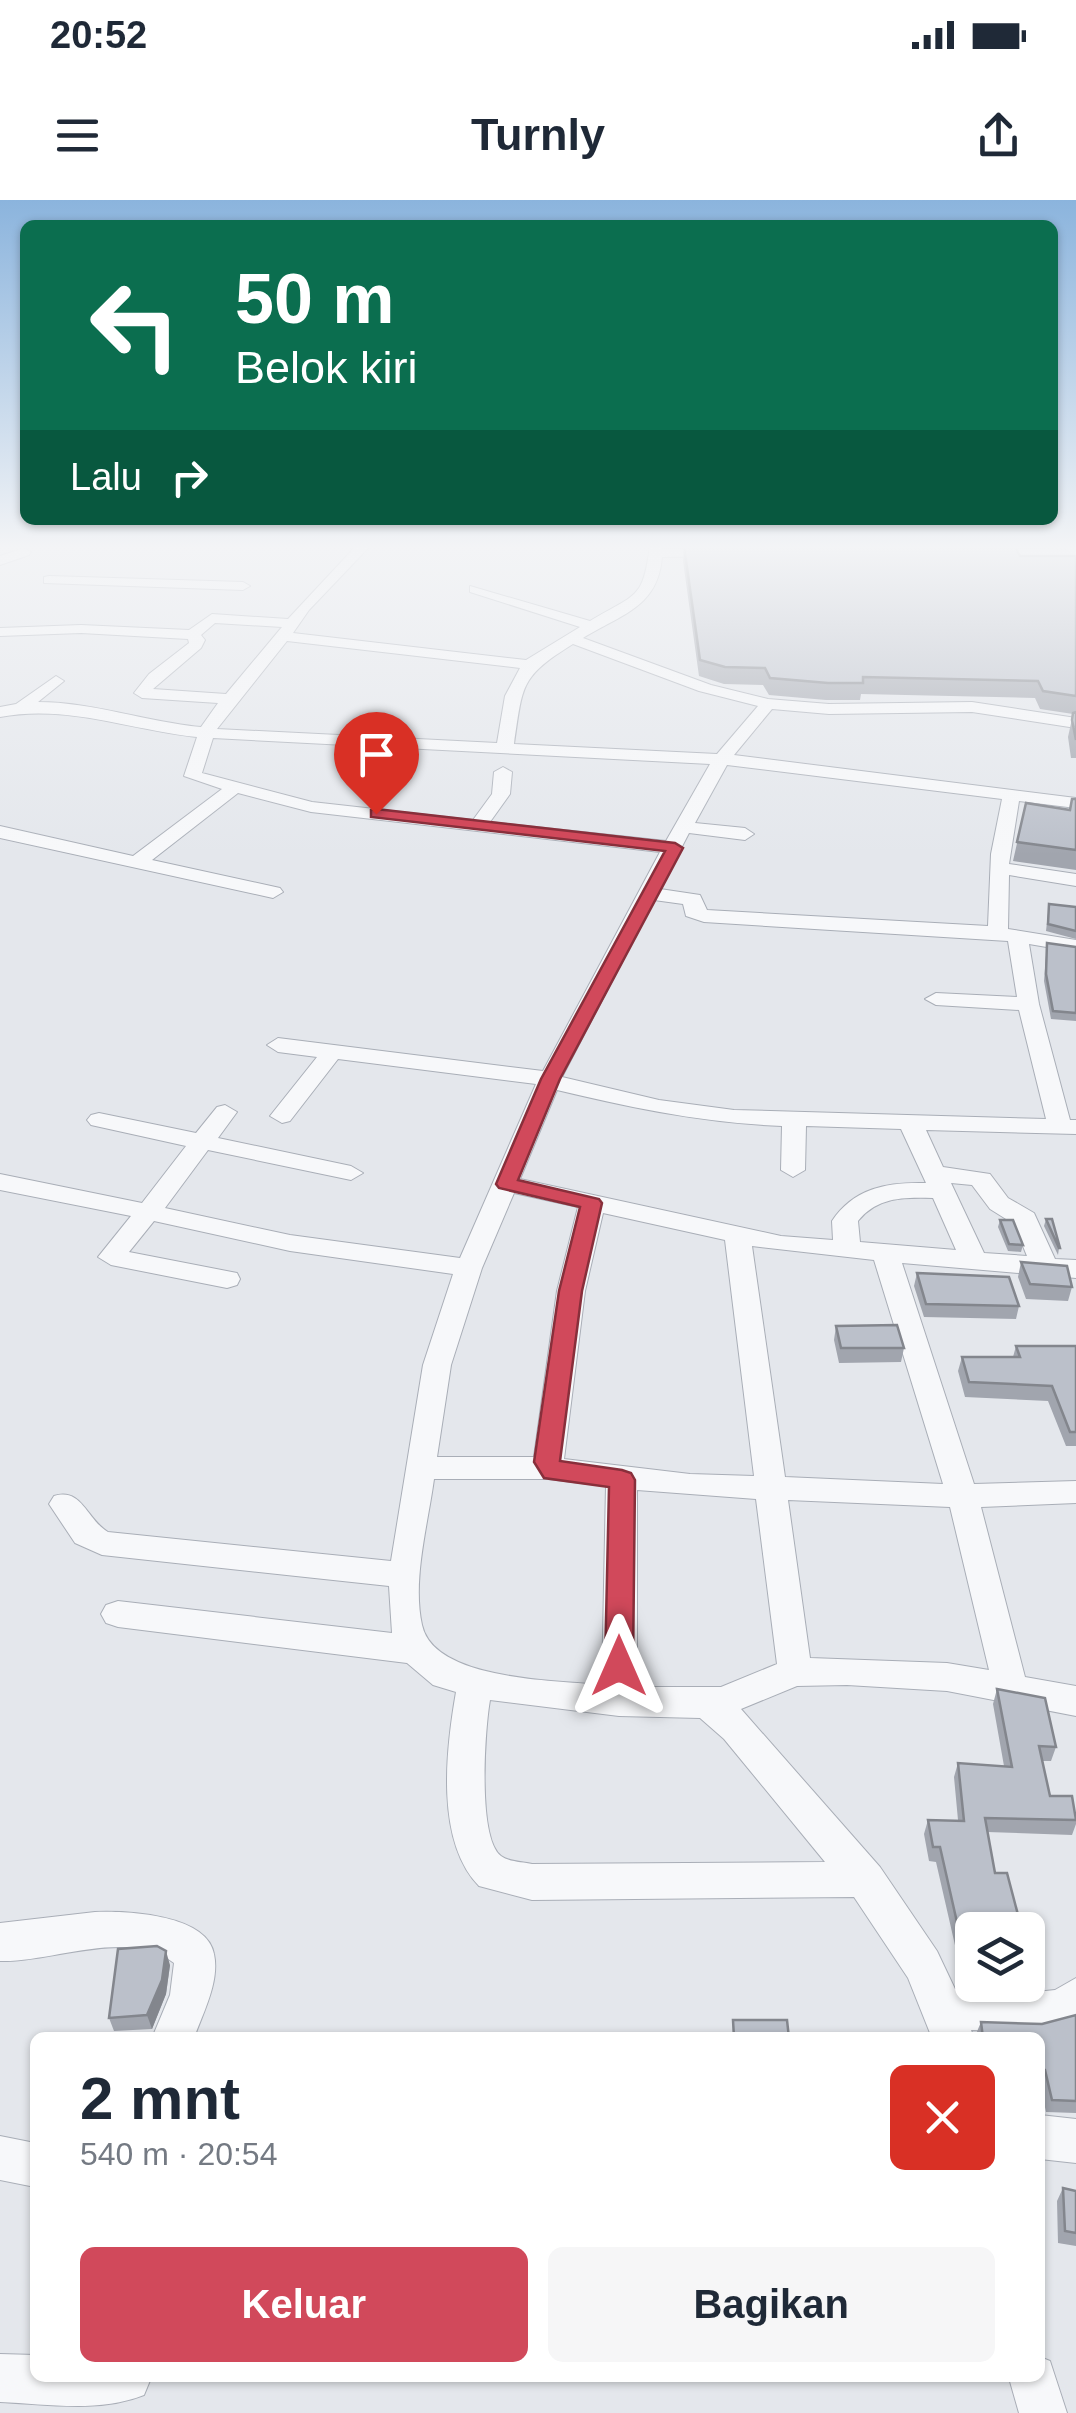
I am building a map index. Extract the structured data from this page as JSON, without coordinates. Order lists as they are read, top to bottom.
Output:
{
  "page": {
    "status": "20:52",
    "header": "Turnly",
    "turn": ["50 m", "Belok kiri"],
    "then": "Lalu",
    "heading": ["2 mnt", "540 m · 20:54"],
    "buttons": ["Keluar", "Bagikan"]
  }
}
